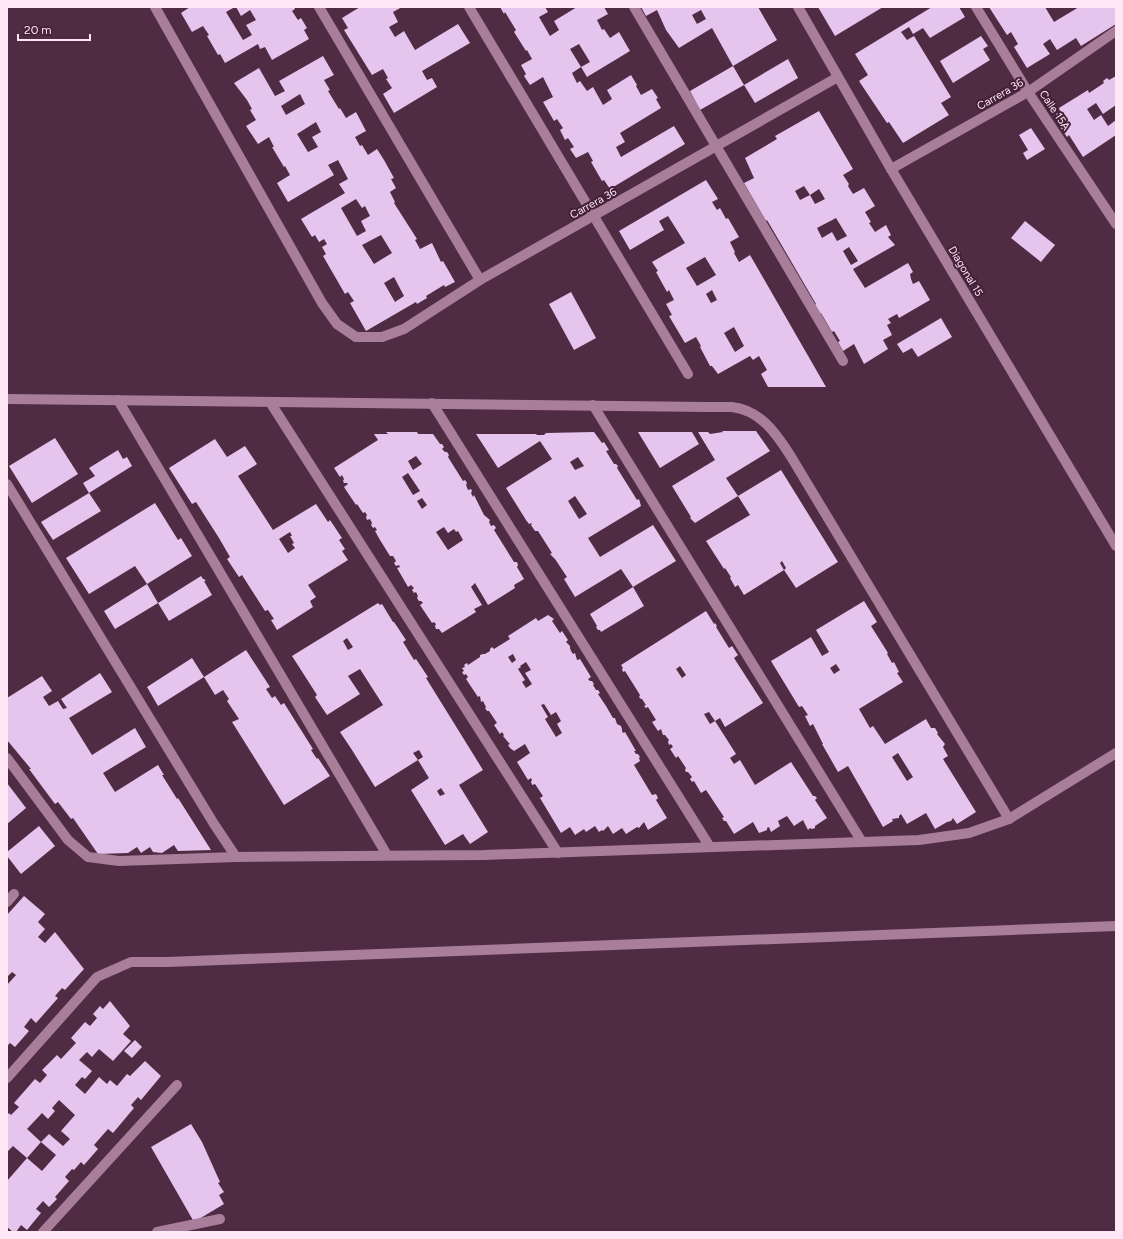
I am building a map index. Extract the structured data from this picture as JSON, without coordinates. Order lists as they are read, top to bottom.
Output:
{
  "streets": {
    "street": ["Carrera 36", "Calle 15A", "Diagonal 15"]
  },
  "crossings": [
    ["Carrera 36", "Calle 15A"],
    ["Carrera 36", "Diagonal 15"]
  ],
  "scale_bar": "20 m"
}
